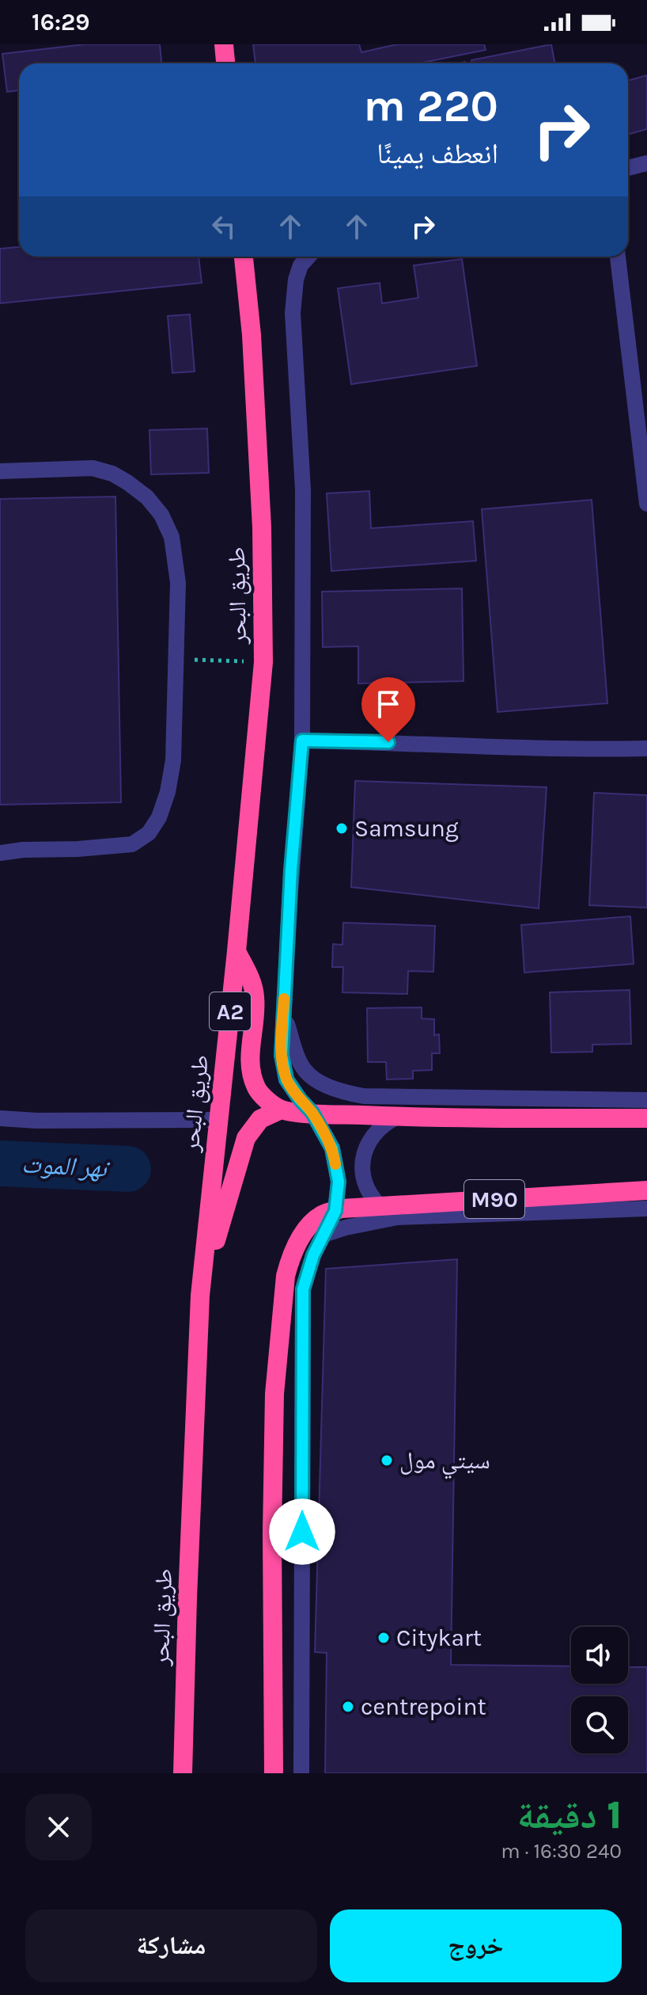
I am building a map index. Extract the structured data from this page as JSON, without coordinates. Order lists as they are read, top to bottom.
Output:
{
  "streets": {
    "highway": ["طريق البحر", "A2", "M90"]
  },
  "water": ["نهر الموت"],
  "places": [
    "Samsung",
    "سيتي مول",
    "Citykart",
    "centrepoint"
  ],
  "page": {
    "status": "16:29",
    "turn": ["220 m", "انعطف يمينًا"],
    "heading": ["1 دقيقة", "240 m · 16:30"],
    "buttons": ["خروج", "مشاركة"]
  }
}
